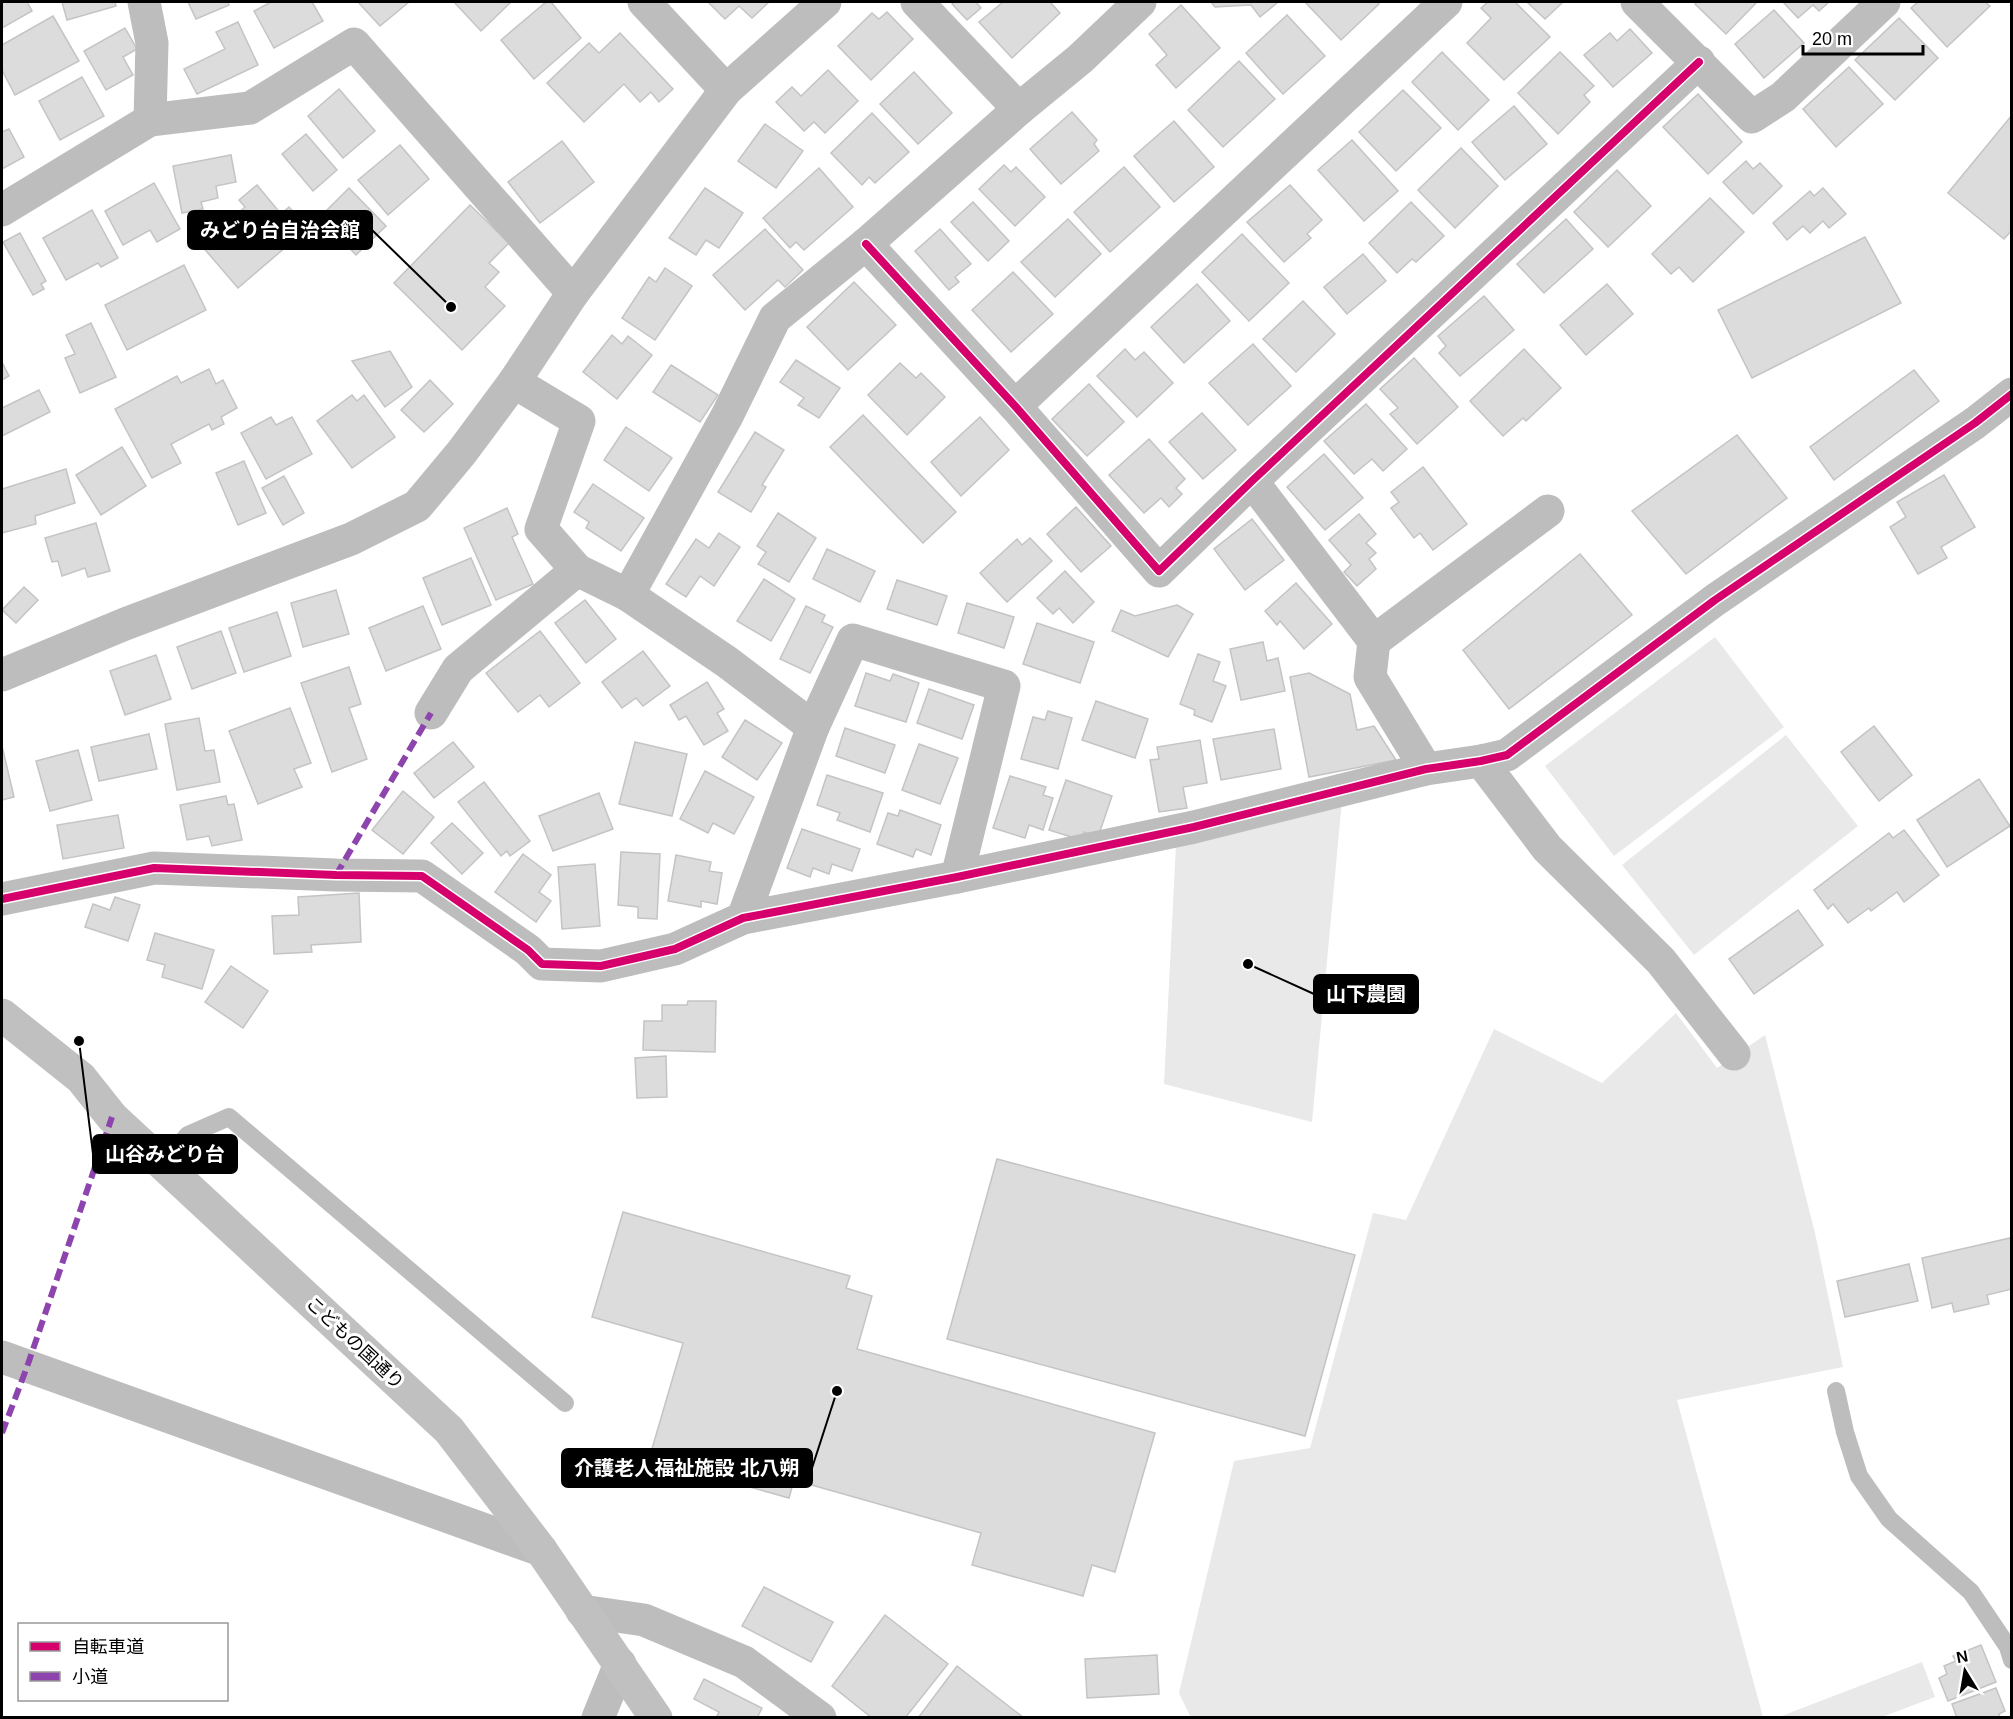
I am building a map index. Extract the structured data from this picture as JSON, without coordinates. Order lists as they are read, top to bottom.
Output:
{
  "streets": {
    "main road": ["こどもの国通り"]
  },
  "places": [
    "みどり台自治会館",
    "山下農園",
    "山谷みどり台",
    "介護老人福祉施設 北八朔"
  ],
  "legend": ["自転車道", "小道"],
  "scale_bar": "20 m",
  "north": "top"
}
